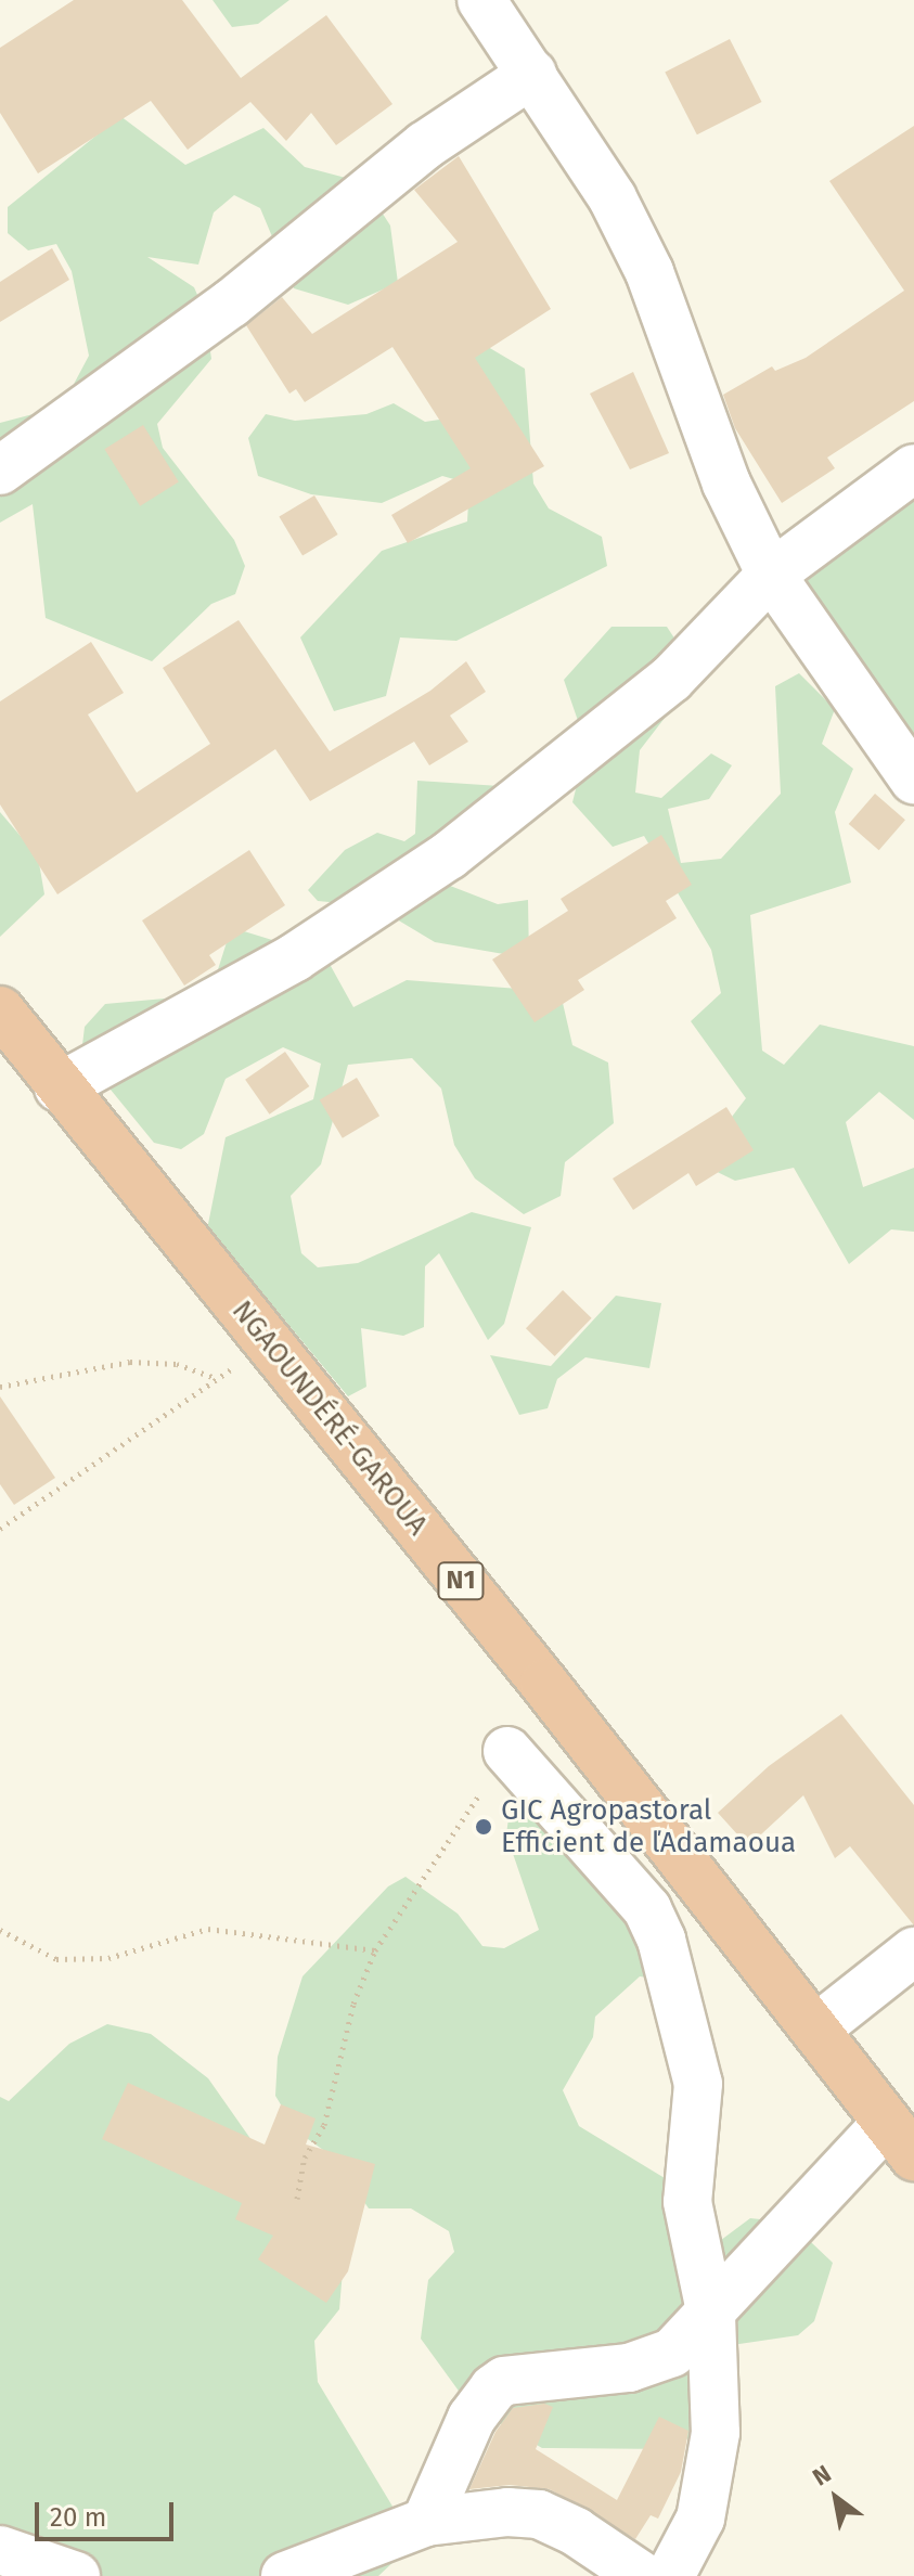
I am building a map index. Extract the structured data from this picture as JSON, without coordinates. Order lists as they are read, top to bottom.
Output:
{
  "streets": {
    "highway": ["NGAOUNDÉRÉ-GAROUA", "N1"]
  },
  "places": ["GIC Agropastoral Efficient de ľAdamaoua"],
  "scale_bar": "20 m",
  "north": "top left"
}
